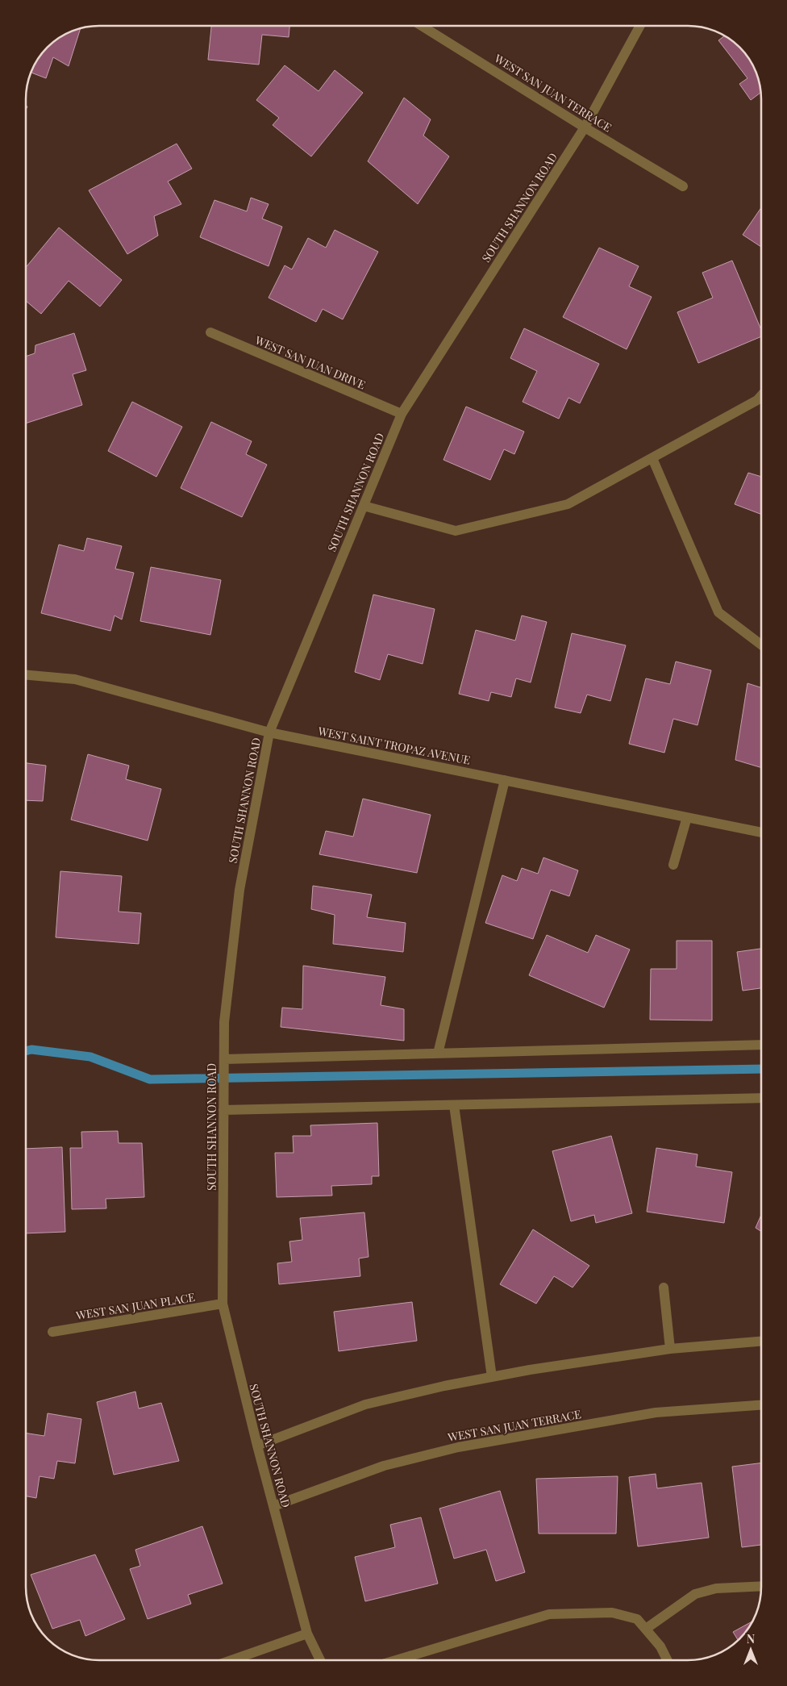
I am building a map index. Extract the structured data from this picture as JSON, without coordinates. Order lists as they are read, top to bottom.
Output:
{
  "streets": {
    "street": [
      "WEST SAN JUAN TERRACE",
      "SOUTH SHANNON ROAD",
      "WEST SAN JUAN DRIVE",
      "WEST SAINT TROPAZ AVENUE",
      "WEST SAN JUAN PLACE"
    ]
  },
  "crossings": [
    ["WEST SAN JUAN TERRACE", "SOUTH SHANNON ROAD"],
    ["SOUTH SHANNON ROAD", "WEST SAN JUAN DRIVE"],
    ["SOUTH SHANNON ROAD", "WEST SAINT TROPAZ AVENUE"],
    ["SOUTH SHANNON ROAD", "WEST SAN JUAN PLACE"]
  ],
  "north": "top"
}
